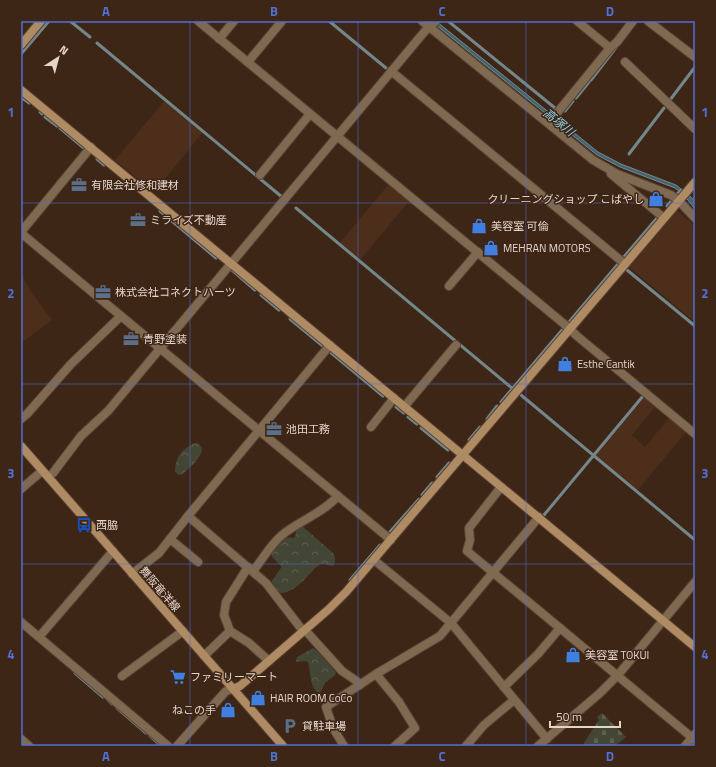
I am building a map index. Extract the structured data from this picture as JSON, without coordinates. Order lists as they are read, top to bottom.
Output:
{
  "streets": {
    "street": ["舞阪竜洋線"]
  },
  "water": ["高塚川"],
  "places": {
    "office": [
      "有限会社修和建材",
      "ミライズ不動産",
      "株式会社コネクトハーツ",
      "青野塗装",
      "池田工務"
    ],
    "shop": [
      "クリーニングショップ こばやし",
      "美容室 可倫",
      "MEHRAN MOTORS",
      "Esthe Cantik",
      "美容室 TOKUI",
      "HAIR ROOM CoCo",
      "ねこの手"
    ],
    "bus stop": ["西脇"],
    "supermarket": ["ファミリーマート"],
    "parking": ["貸駐車場"]
  },
  "scale_bar": "50 m",
  "north": "top right",
  "grid": {
    "columns": [
      "A",
      "B",
      "C",
      "D"
    ],
    "rows": [
      "1",
      "2",
      "3",
      "4"
    ]
  }
}
